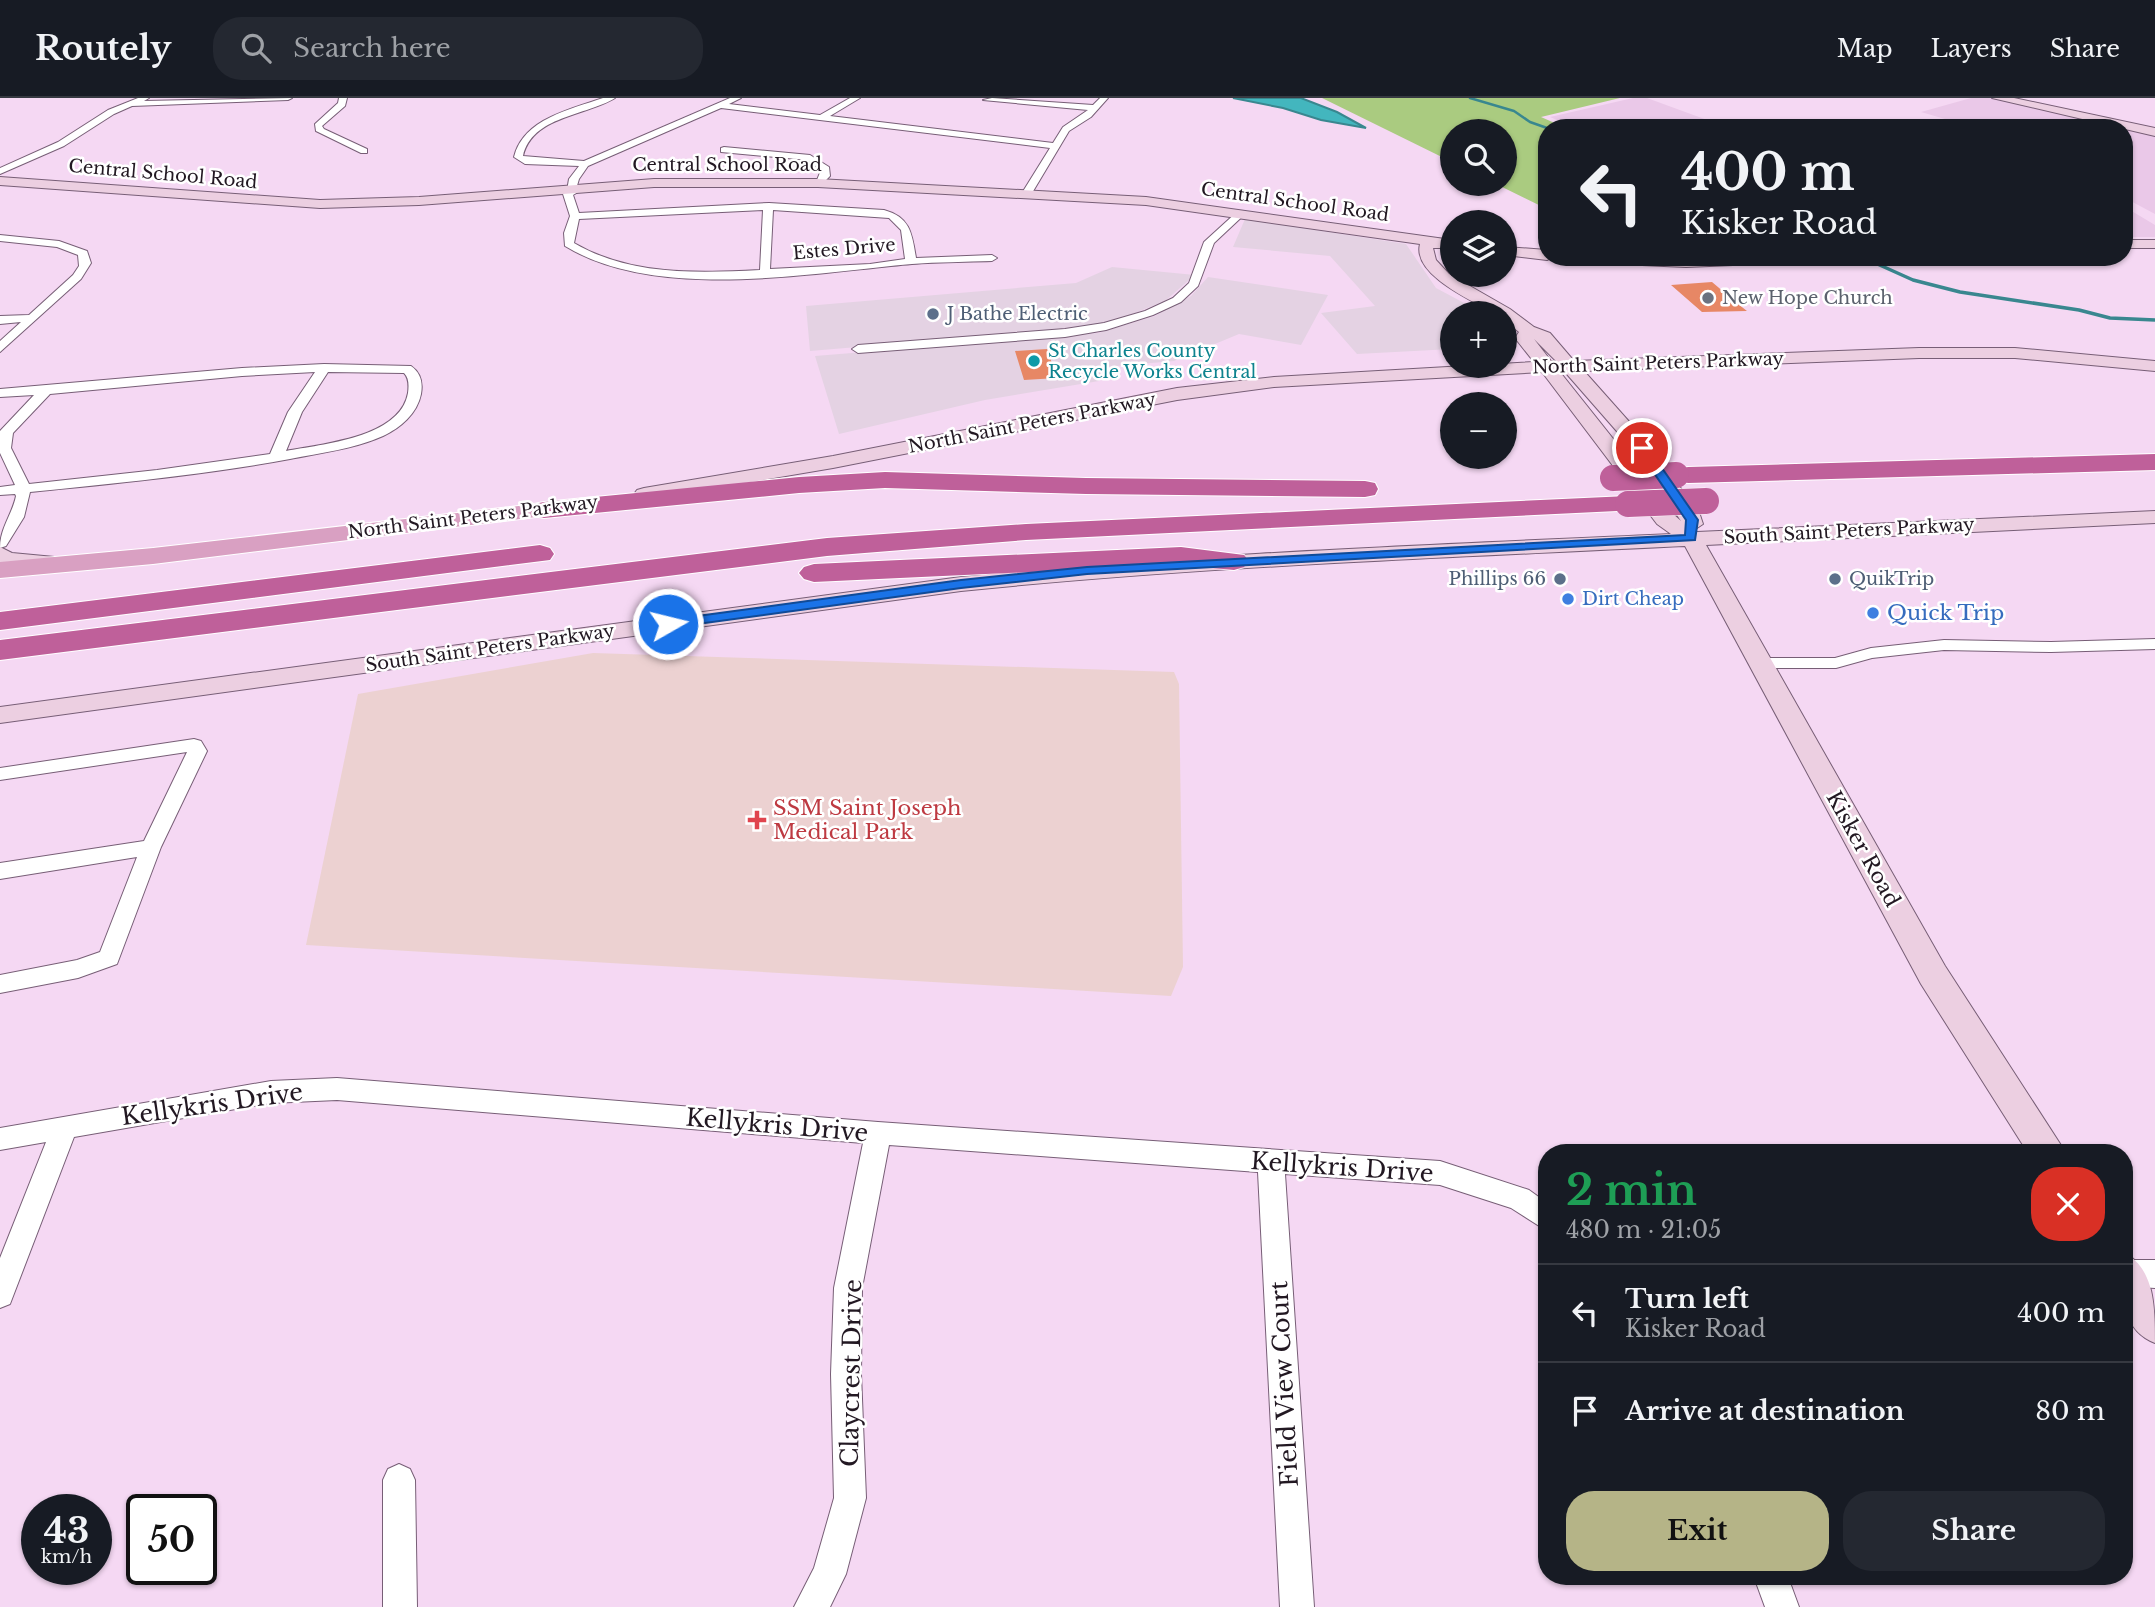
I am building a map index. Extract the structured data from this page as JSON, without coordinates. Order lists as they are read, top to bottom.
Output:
{
  "streets": {
    "main road": [
      "Central School Road",
      "North Saint Peters Parkway",
      "South Saint Peters Parkway",
      "Kisker Road"
    ],
    "street": [
      "Estes Drive",
      "Kellykris Drive",
      "Claycrest Drive",
      "Field View Court"
    ]
  },
  "crossings": [
    ["Central School Road", "Estes Drive"],
    ["Central School Road", "Kisker Road"],
    ["North Saint Peters Parkway", "Kisker Road"],
    ["South Saint Peters Parkway", "Kisker Road"],
    ["Kellykris Drive", "Claycrest Drive"],
    ["Kellykris Drive", "Field View Court"]
  ],
  "places": {
    "other": [
      "New Hope Church",
      "J Bathe Electric",
      "St Charles County Recycle Works Central",
      "Phillips 66",
      "QuikTrip",
      "Dirt Cheap",
      "Quick Trip"
    ],
    "health": ["SSM Saint Joseph Medical Park"]
  },
  "page": {
    "header": "Routely",
    "search": "Search here",
    "nav": ["Map", "Layers", "Share"],
    "map_buttons": ["+", "−"],
    "turn": ["400 m", "Kisker Road"],
    "heading": ["2 min", "480 m · 21:05"],
    "list": [
      {
        "name": "Turn left",
        "note": "Kisker Road",
        "value": "400 m"
      },
      {
        "name": "Arrive at destination",
        "value": "80 m"
      }
    ],
    "buttons": ["Exit", "Share"],
    "speed": "43 km/h",
    "limit": "50"
  }
}
